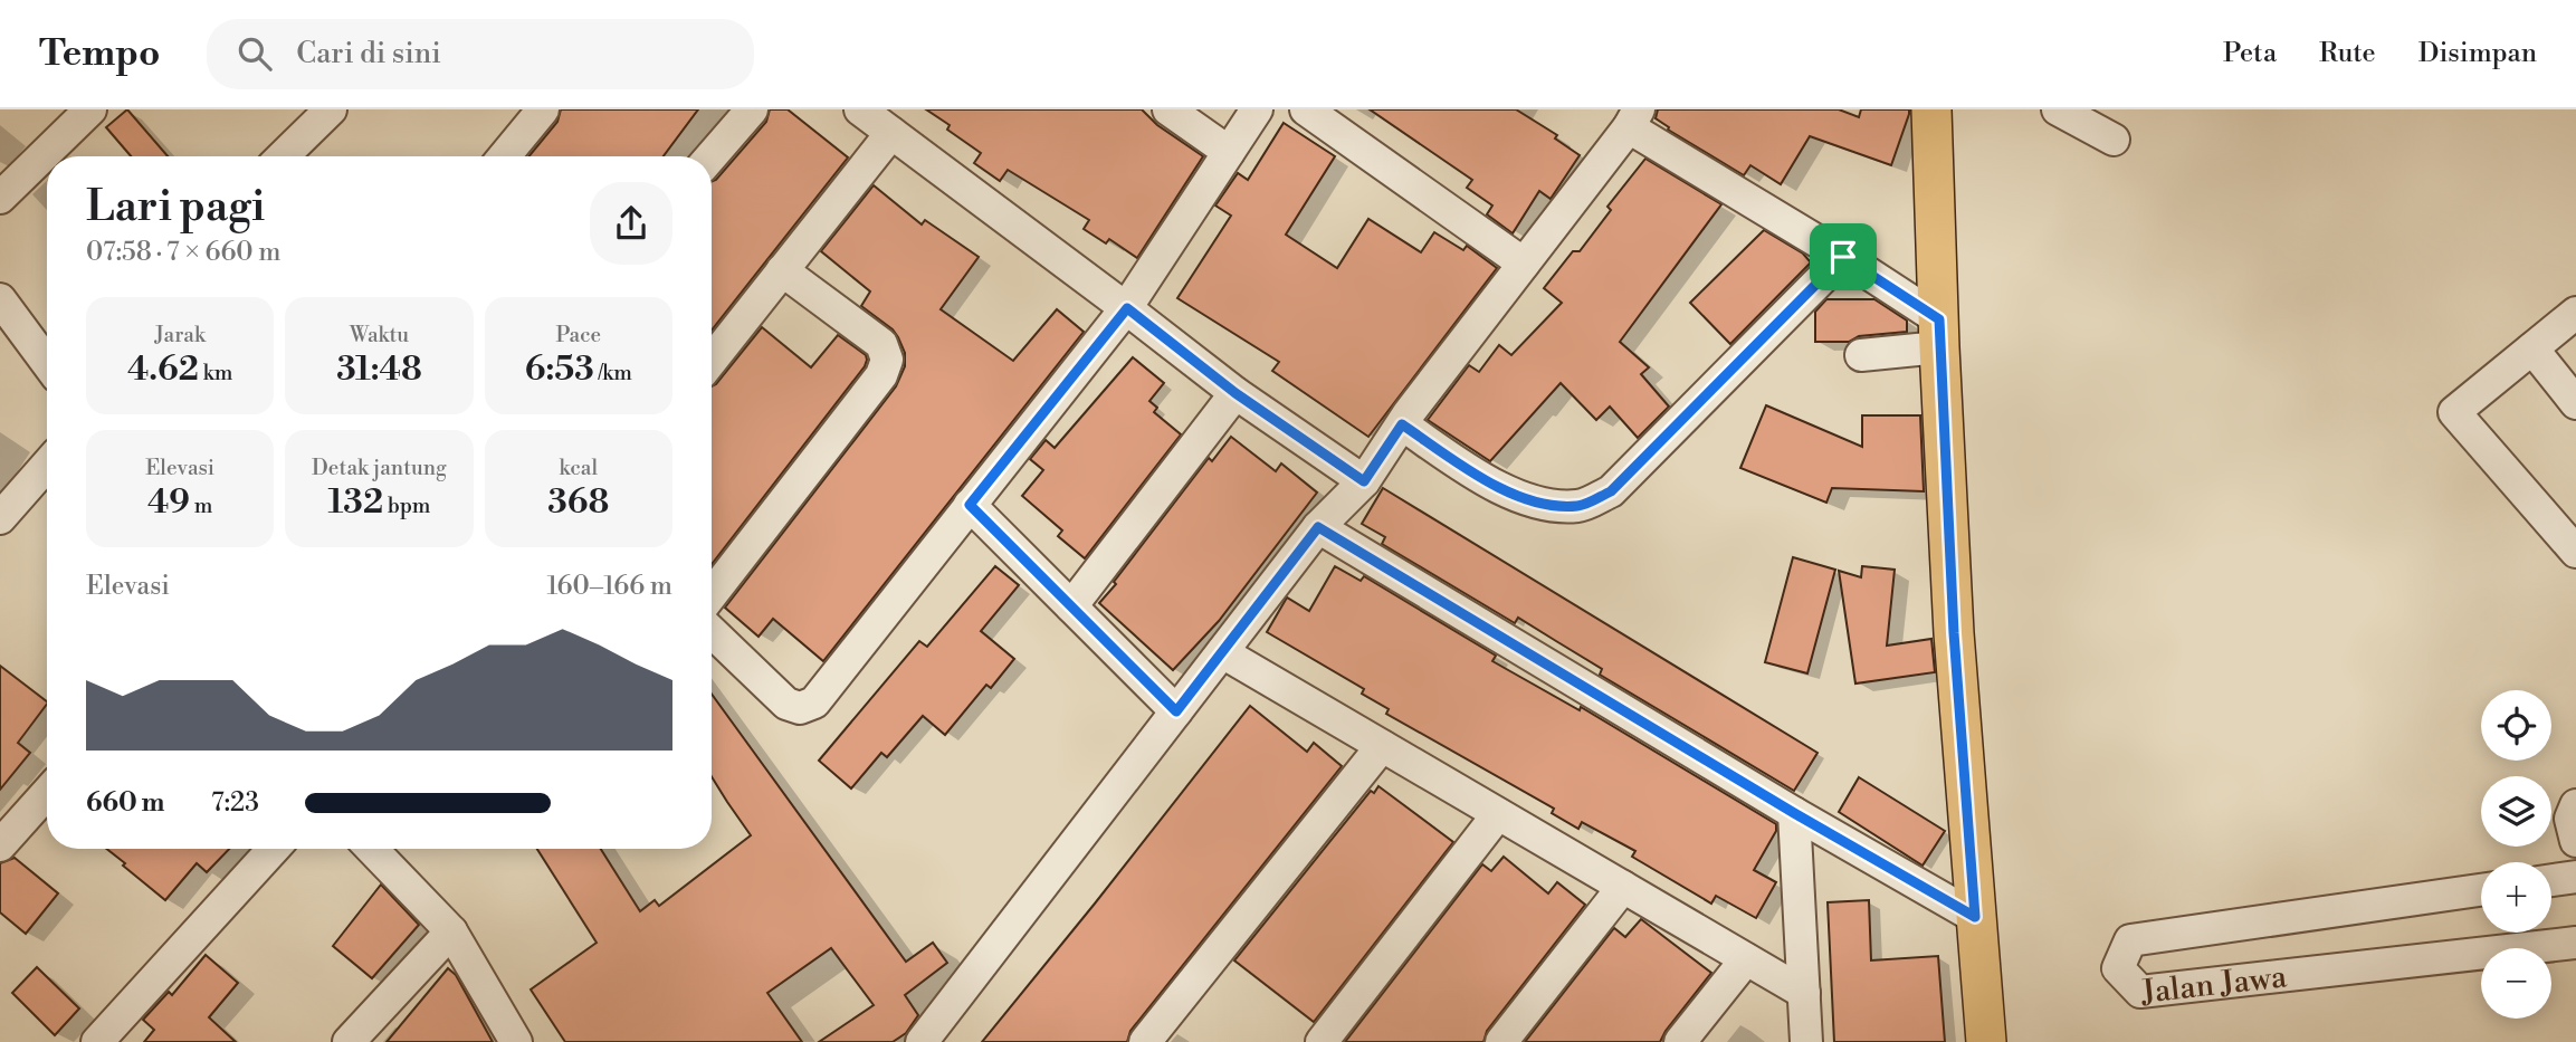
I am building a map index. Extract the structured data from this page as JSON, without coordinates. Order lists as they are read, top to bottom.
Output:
{
  "streets": {
    "street": ["Jalan Jawa"]
  },
  "page": {
    "header": "Tempo",
    "search": "Cari di sini",
    "nav": ["Peta", "Rute", "Disimpan"],
    "heading": ["Lari pagi", "07:58 · 7 × 660 m"],
    "stats": [
      ["Jarak", "4.62 km"],
      ["Waktu", "31:48"],
      ["Pace", "6:53 /km"],
      ["Elevasi", "49 m"],
      ["Detak jantung", "132 bpm"],
      ["kcal", "368"]
    ],
    "chart": ["Elevasi", "160–166 m"],
    "map_buttons": ["+", "−"],
    "list": [
      {
        "name": "660 m",
        "note": "7:23"
      }
    ]
  }
}
